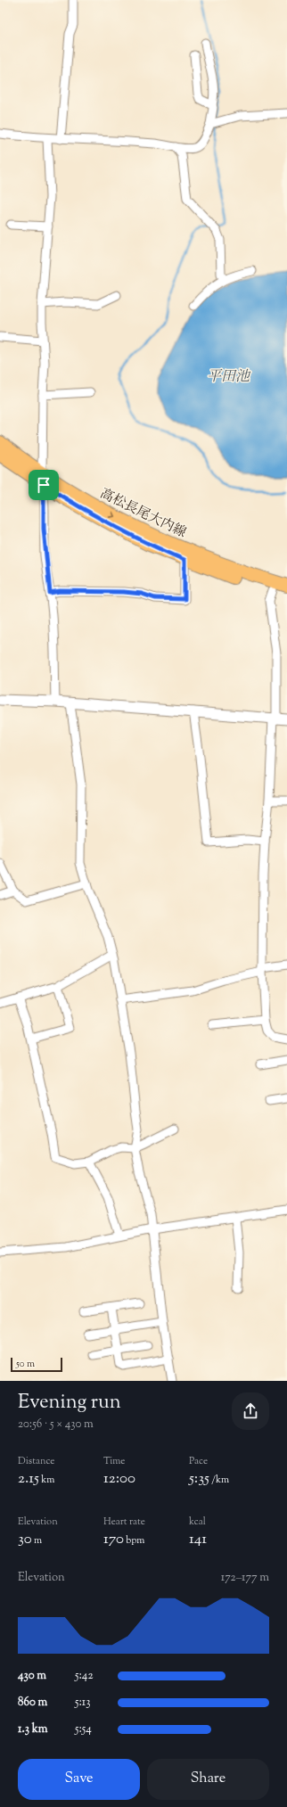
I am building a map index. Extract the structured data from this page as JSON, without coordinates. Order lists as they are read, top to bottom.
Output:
{
  "streets": {
    "main road": ["高松長尾大内線"]
  },
  "water": ["平田池"],
  "scale_bar": "50 m",
  "page": {
    "scale": "50 m",
    "heading": ["Evening run", "20:56 · 5 × 430 m"],
    "stats": [
      ["Distance", "2.15 km"],
      ["Time", "12:00"],
      ["Pace", "5:35 /km"],
      ["Elevation", "30 m"],
      ["Heart rate", "170 bpm"],
      ["kcal", "141"]
    ],
    "chart": ["Elevation", "172–177 m"],
    "list": [
      {
        "name": "430 m",
        "note": "5:42"
      },
      {
        "name": "860 m",
        "note": "5:13"
      },
      {
        "name": "1.3 km",
        "note": "5:54"
      }
    ],
    "buttons": ["Save", "Share"]
  }
}
